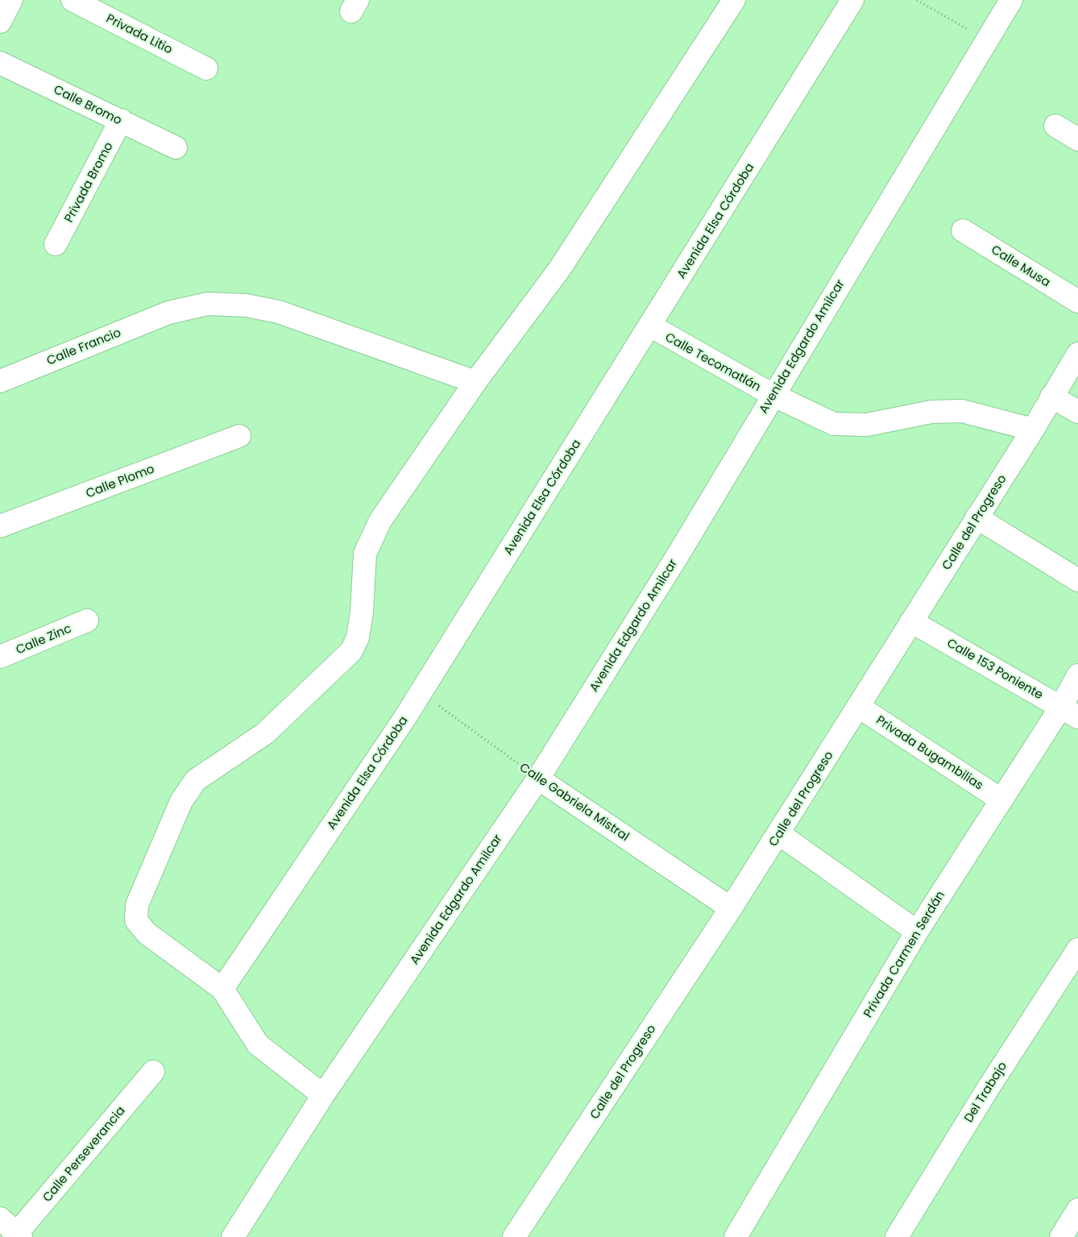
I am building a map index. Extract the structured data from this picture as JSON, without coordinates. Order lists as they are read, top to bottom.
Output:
{
  "streets": {
    "street": [
      "Privada Litio",
      "Calle Bromo",
      "Privada Bromo",
      "Avenida Elsa Córdoba",
      "Calle Musa",
      "Calle Francio",
      "Avenida Edgardo Amilcar",
      "Calle Tecomatlán",
      "Calle Plomo",
      "Calle del Progreso",
      "Calle Zinc",
      "Calle 153 Poniente",
      "Privada Bugambilias",
      "Calle Gabriela Mistral",
      "Privada Carmen Serdán",
      "Del Trabajo",
      "Calle Perseverancia"
    ]
  },
  "crossings": [
    ["Calle Bromo", "Privada Bromo"],
    ["Avenida Elsa Córdoba", "Calle Tecomatlán"],
    ["Avenida Elsa Córdoba", "Calle Gabriela Mistral"],
    ["Avenida Edgardo Amilcar", "Calle Tecomatlán"],
    ["Avenida Edgardo Amilcar", "Calle Gabriela Mistral"],
    ["Calle Tecomatlán", "Calle del Progreso"],
    ["Calle del Progreso", "Calle 153 Poniente"],
    ["Calle del Progreso", "Privada Bugambilias"],
    ["Calle del Progreso", "Calle Gabriela Mistral"],
    ["Calle 153 Poniente", "Privada Carmen Serdán"],
    ["Privada Bugambilias", "Privada Carmen Serdán"]
  ]
}
